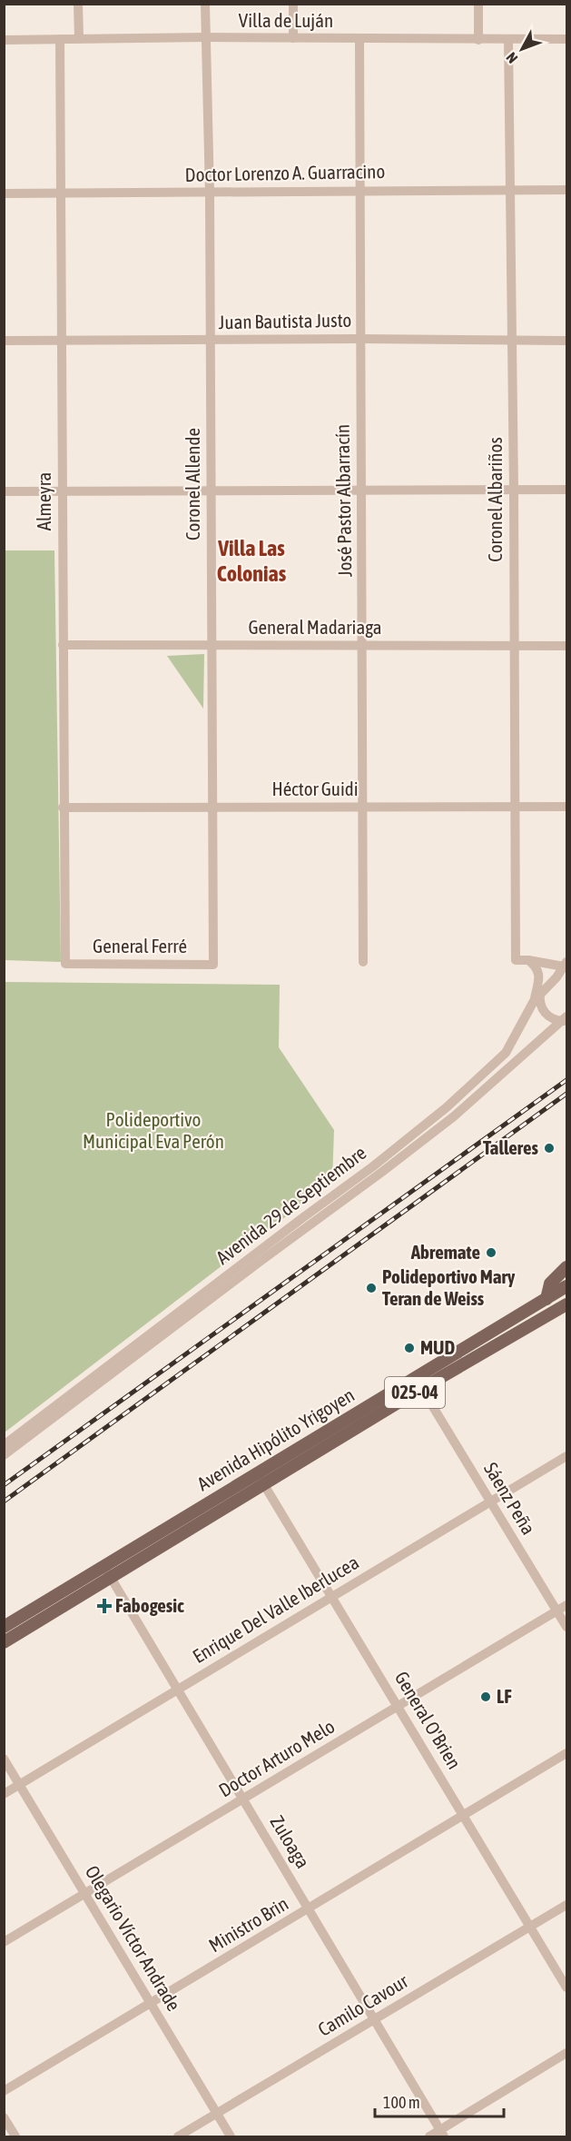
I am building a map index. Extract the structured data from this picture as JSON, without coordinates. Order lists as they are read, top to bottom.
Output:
{
  "streets": {
    "main road": ["025-04", "Avenida Hipólito Yrigoyen"],
    "street": [
      "Villa de Luján",
      "Doctor Lorenzo A. Guarracino",
      "Juan Bautista Justo",
      "Coronel Allende",
      "Coronel Albariños",
      "José Pastor Albarracín",
      "Almeyra",
      "General Madariaga",
      "Héctor Guidi",
      "General Ferré",
      "Avenida 29 de Septiembre",
      "Sáenz Peña",
      "Enrique Del Valle Iberlucea",
      "General O'Brien",
      "Doctor Arturo Melo",
      "Zuloaga",
      "Ministro Brin",
      "Olegario Víctor Andrade",
      "Camilo Cavour"
    ]
  },
  "crossings": [
    ["Villa de Luján", "Coronel Allende"],
    ["Villa de Luján", "Coronel Albariños"],
    ["Villa de Luján", "José Pastor Albarracín"],
    ["Villa de Luján", "Almeyra"],
    ["Doctor Lorenzo A. Guarracino", "Coronel Allende"],
    ["Doctor Lorenzo A. Guarracino", "Coronel Albariños"],
    ["Doctor Lorenzo A. Guarracino", "José Pastor Albarracín"],
    ["Doctor Lorenzo A. Guarracino", "Almeyra"],
    ["Juan Bautista Justo", "Coronel Allende"],
    ["Juan Bautista Justo", "Coronel Albariños"],
    ["Juan Bautista Justo", "José Pastor Albarracín"],
    ["Juan Bautista Justo", "Almeyra"],
    ["Coronel Allende", "General Madariaga"],
    ["Coronel Allende", "Héctor Guidi"],
    ["Coronel Allende", "General Ferré"],
    ["Coronel Albariños", "General Madariaga"],
    ["Coronel Albariños", "Héctor Guidi"],
    ["José Pastor Albarracín", "General Madariaga"],
    ["José Pastor Albarracín", "Héctor Guidi"],
    ["Almeyra", "General Madariaga"],
    ["Almeyra", "Héctor Guidi"],
    ["Almeyra", "General Ferré"],
    ["Avenida Hipólito Yrigoyen", "Sáenz Peña"],
    ["Avenida Hipólito Yrigoyen", "General O'Brien"],
    ["Avenida Hipólito Yrigoyen", "Zuloaga"],
    ["Sáenz Peña", "Enrique Del Valle Iberlucea"],
    ["Sáenz Peña", "Doctor Arturo Melo"],
    ["Enrique Del Valle Iberlucea", "General O'Brien"],
    ["Enrique Del Valle Iberlucea", "Zuloaga"],
    ["Enrique Del Valle Iberlucea", "Olegario Víctor Andrade"],
    ["General O'Brien", "Doctor Arturo Melo"],
    ["General O'Brien", "Ministro Brin"],
    ["General O'Brien", "Camilo Cavour"],
    ["Doctor Arturo Melo", "Zuloaga"],
    ["Doctor Arturo Melo", "Olegario Víctor Andrade"],
    ["Zuloaga", "Ministro Brin"],
    ["Zuloaga", "Camilo Cavour"],
    ["Ministro Brin", "Olegario Víctor Andrade"],
    ["Olegario Víctor Andrade", "Camilo Cavour"]
  ],
  "districts": ["Villa Las Colonias"],
  "parks": ["Polideportivo Municipal Eva Perón"],
  "places": {
    "other": [
      "Talleres",
      "Abremate",
      "Polideportivo Mary Teran de Weiss",
      "MUD",
      "LF"
    ],
    "health": ["Fabogesic"]
  },
  "scale_bar": "100 m",
  "north": "bottom left"
}
